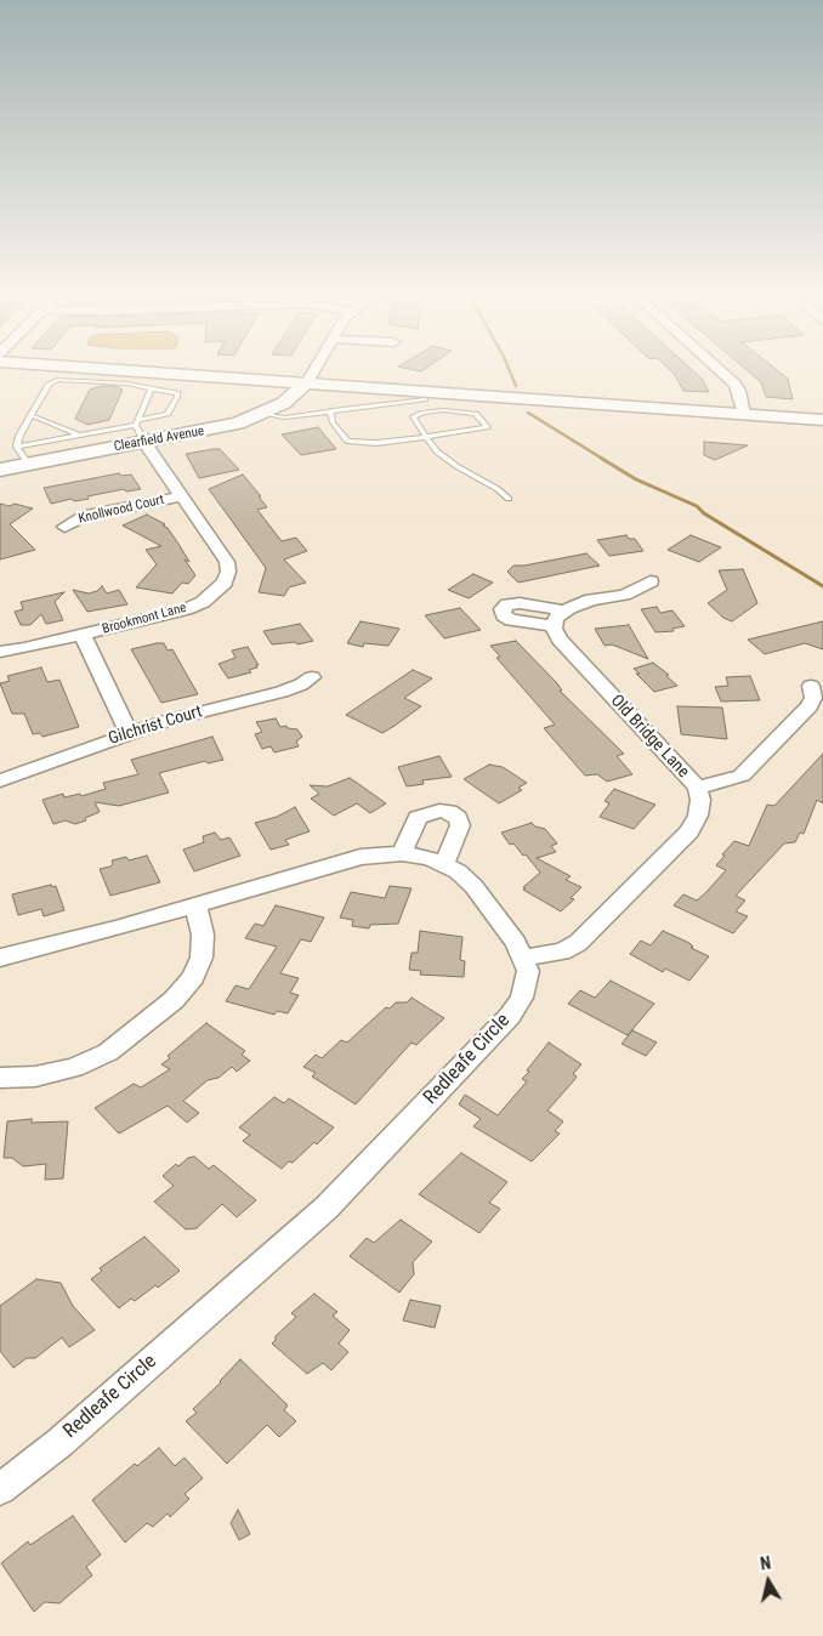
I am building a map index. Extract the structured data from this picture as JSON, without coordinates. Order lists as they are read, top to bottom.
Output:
{
  "streets": {
    "main road": ["Clearfield Avenue"],
    "street": [
      "Knollwood Court",
      "Brookmont Lane",
      "Gilchrist Court",
      "Old Bridge Lane",
      "Redleafe Circle"
    ]
  },
  "crossings": [
    ["Clearfield Avenue", "Brookmont Lane"],
    ["Knollwood Court", "Brookmont Lane"],
    ["Old Bridge Lane", "Redleafe Circle"]
  ],
  "north": "top"
}
